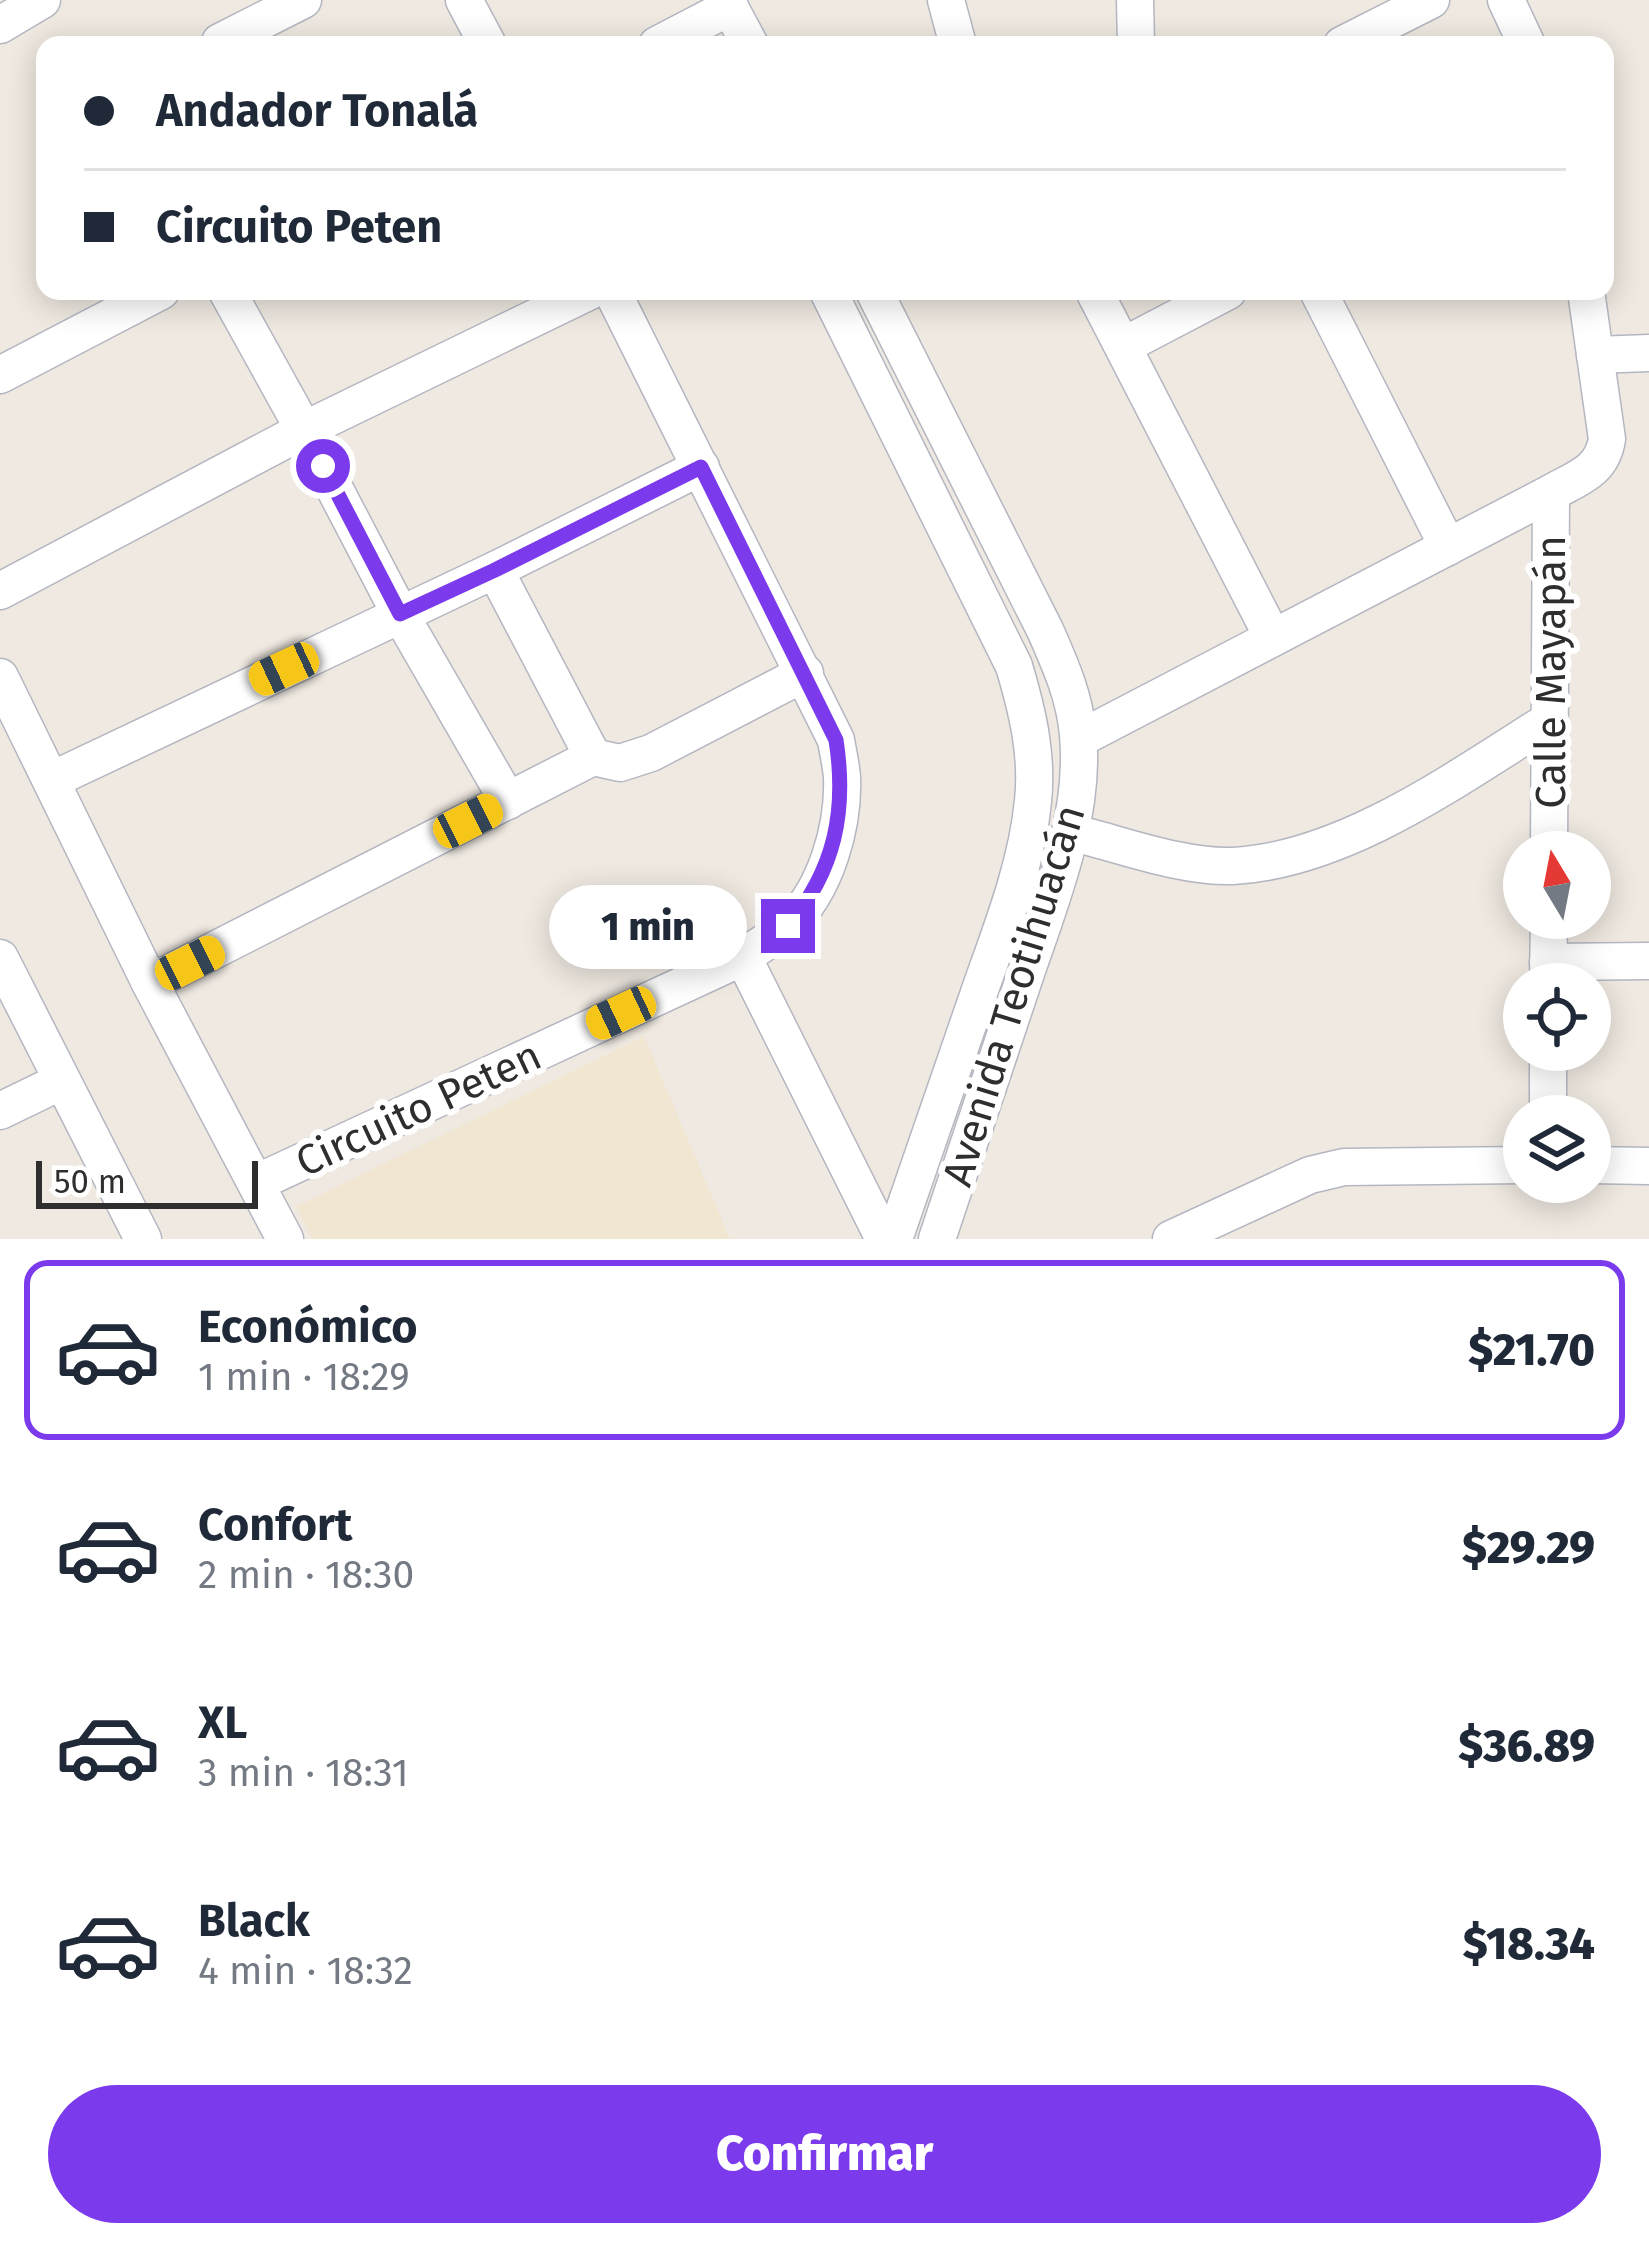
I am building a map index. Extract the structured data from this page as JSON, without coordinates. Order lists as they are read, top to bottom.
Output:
{
  "streets": {
    "street": ["Calle Mayapán", "Avenida Teotihuacán", "Circuito Peten"]
  },
  "scale_bar": "50 m",
  "north": "top",
  "page": {
    "banner": ["Andador Tonalá", "Circuito Peten"],
    "bubble": "1 min",
    "scale": "50 m",
    "list": [
      {
        "name": "Económico",
        "note": "1 min · 18:29",
        "value": "$21.70"
      },
      {
        "name": "Confort",
        "note": "2 min · 18:30",
        "value": "$29.29"
      },
      {
        "name": "XL",
        "note": "3 min · 18:31",
        "value": "$36.89"
      },
      {
        "name": "Black",
        "note": "4 min · 18:32",
        "value": "$18.34"
      }
    ],
    "buttons": "Confirmar"
  }
}
